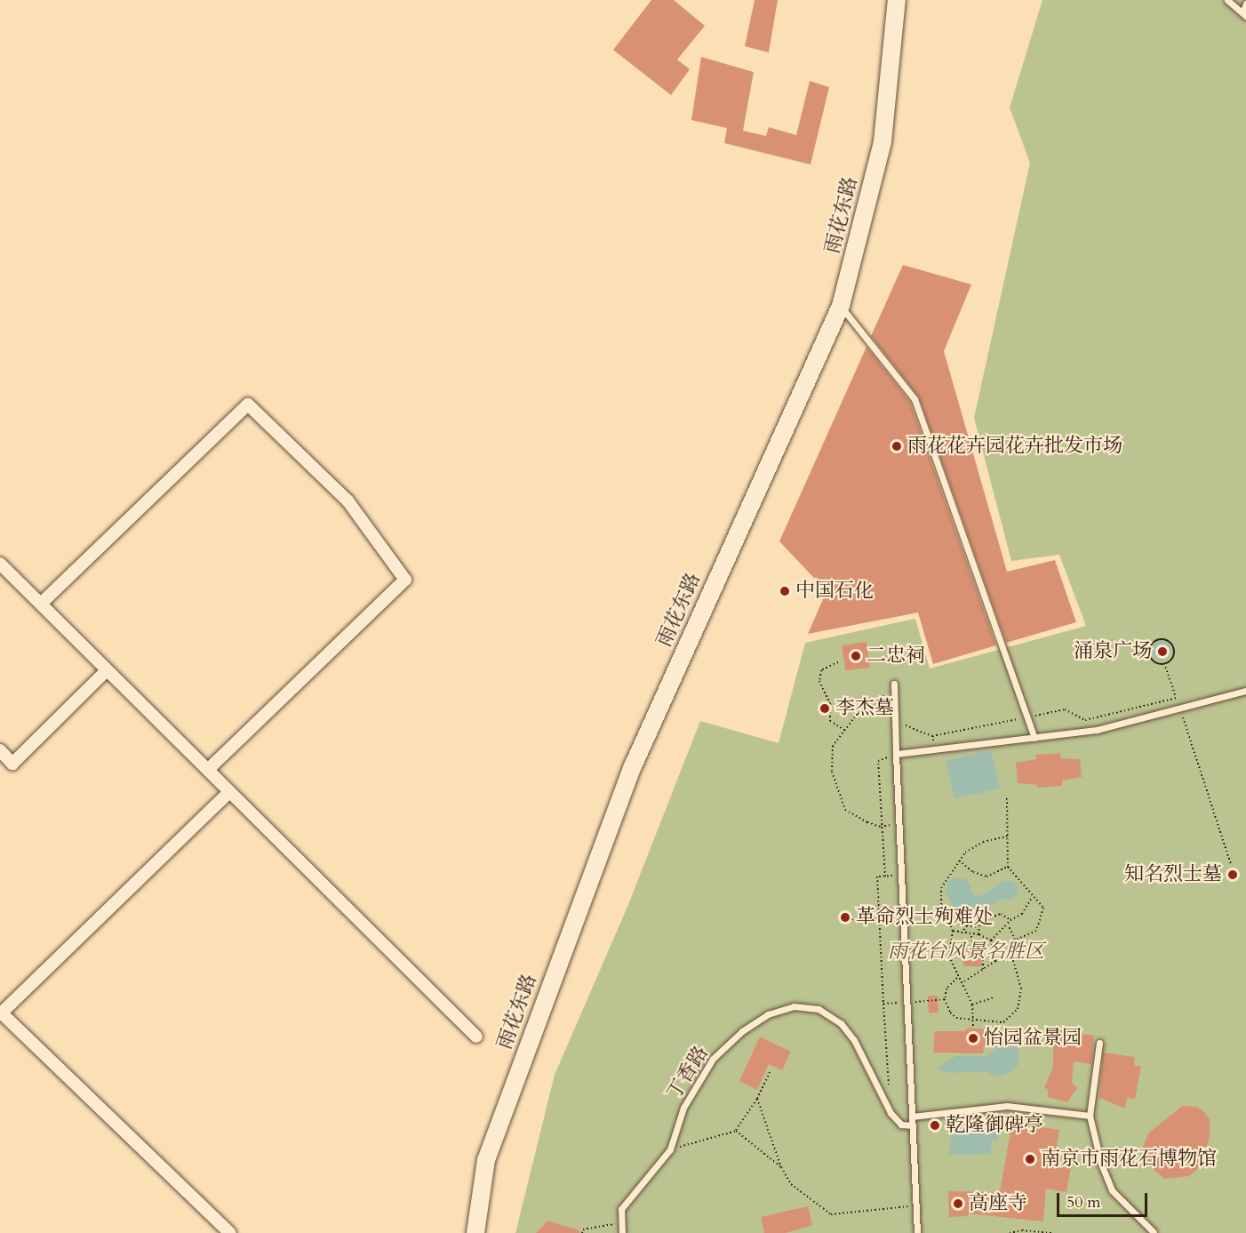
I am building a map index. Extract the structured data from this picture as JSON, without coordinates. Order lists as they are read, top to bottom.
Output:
{
  "streets": {
    "main road": ["雨花东路"],
    "lane": ["丁香路"]
  },
  "parks": ["雨花台风景名胜区"],
  "places": [
    "雨花花卉园花卉批发市场",
    "中国石化",
    "涌泉广场",
    "二忠祠",
    "李杰墓",
    "知名烈士墓",
    "革命烈士殉难处",
    "怡园盆景园",
    "乾隆御碑亭",
    "南京市雨花石博物馆",
    "高座寺"
  ],
  "scale_bar": "50 m"
}
